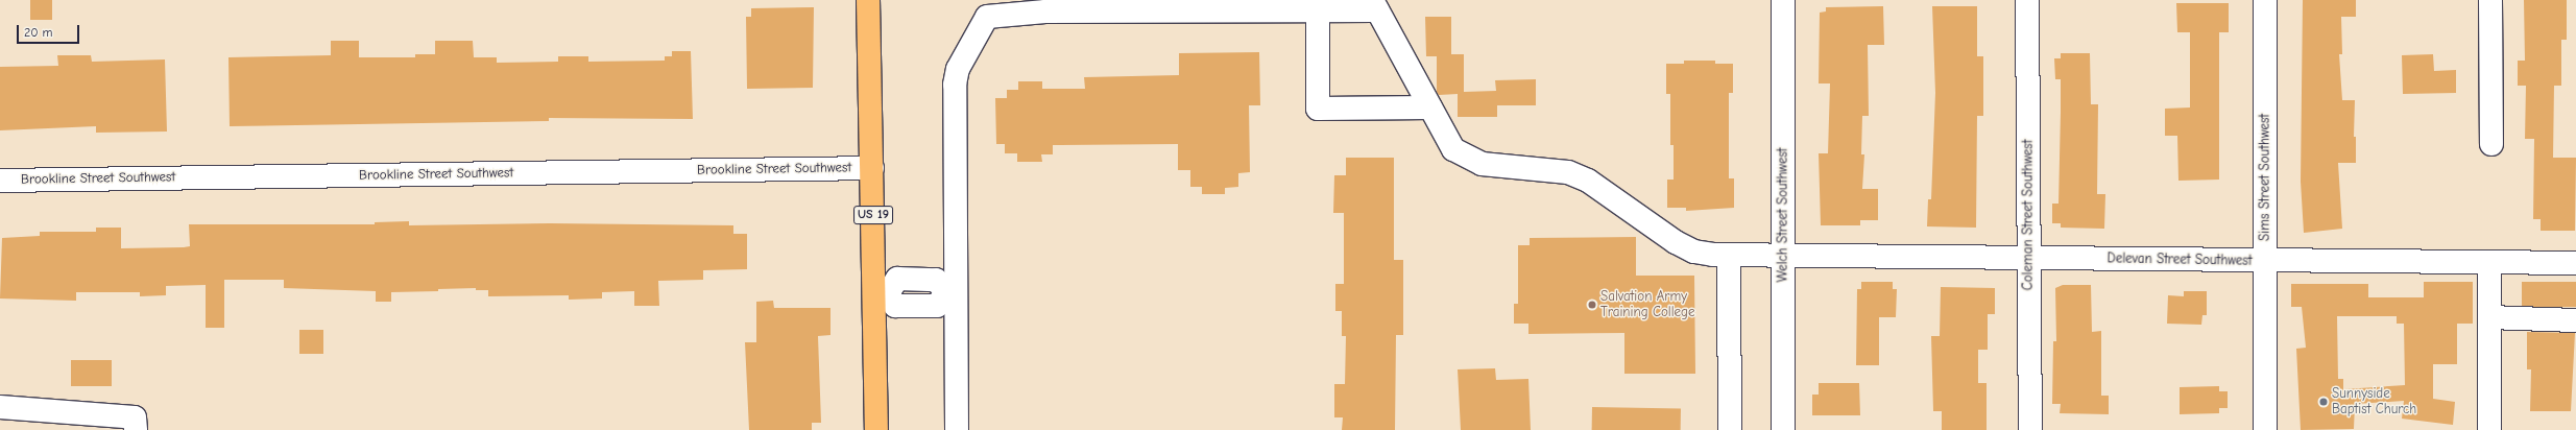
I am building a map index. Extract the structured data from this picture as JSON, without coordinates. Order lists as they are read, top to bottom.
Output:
{
  "streets": {
    "main road": ["US 19"],
    "street": [
      "Brookline Street Southwest",
      "Sims Street Southwest",
      "Welch Street Southwest",
      "Coleman Street Southwest",
      "Delevan Street Southwest"
    ]
  },
  "crossings": [
    ["Brookline Street Southwest", "US 19"],
    ["Sims Street Southwest", "Delevan Street Southwest"],
    ["Welch Street Southwest", "Delevan Street Southwest"],
    ["Coleman Street Southwest", "Delevan Street Southwest"]
  ],
  "places": ["Salvation Army Training College", "Sunnyside Baptist Church"],
  "scale_bar": "20 m"
}
